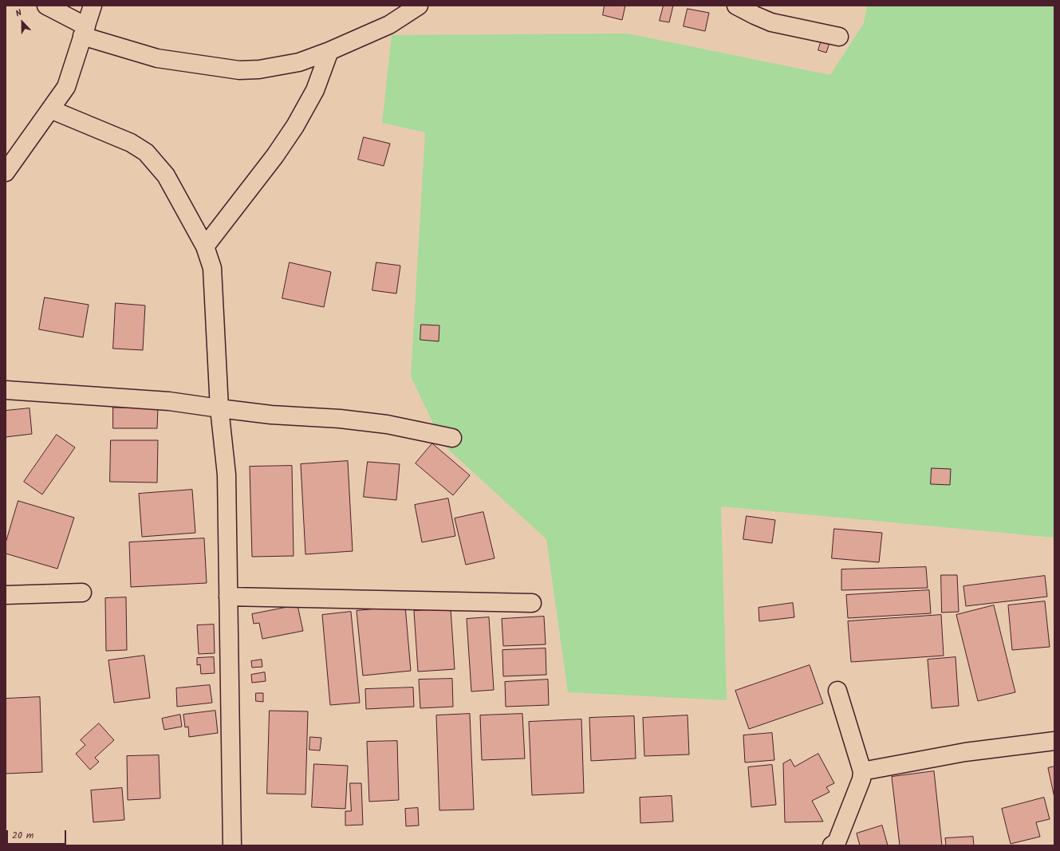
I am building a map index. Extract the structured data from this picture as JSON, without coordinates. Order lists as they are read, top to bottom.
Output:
{
  "scale_bar": "20 m",
  "north": "top"
}
